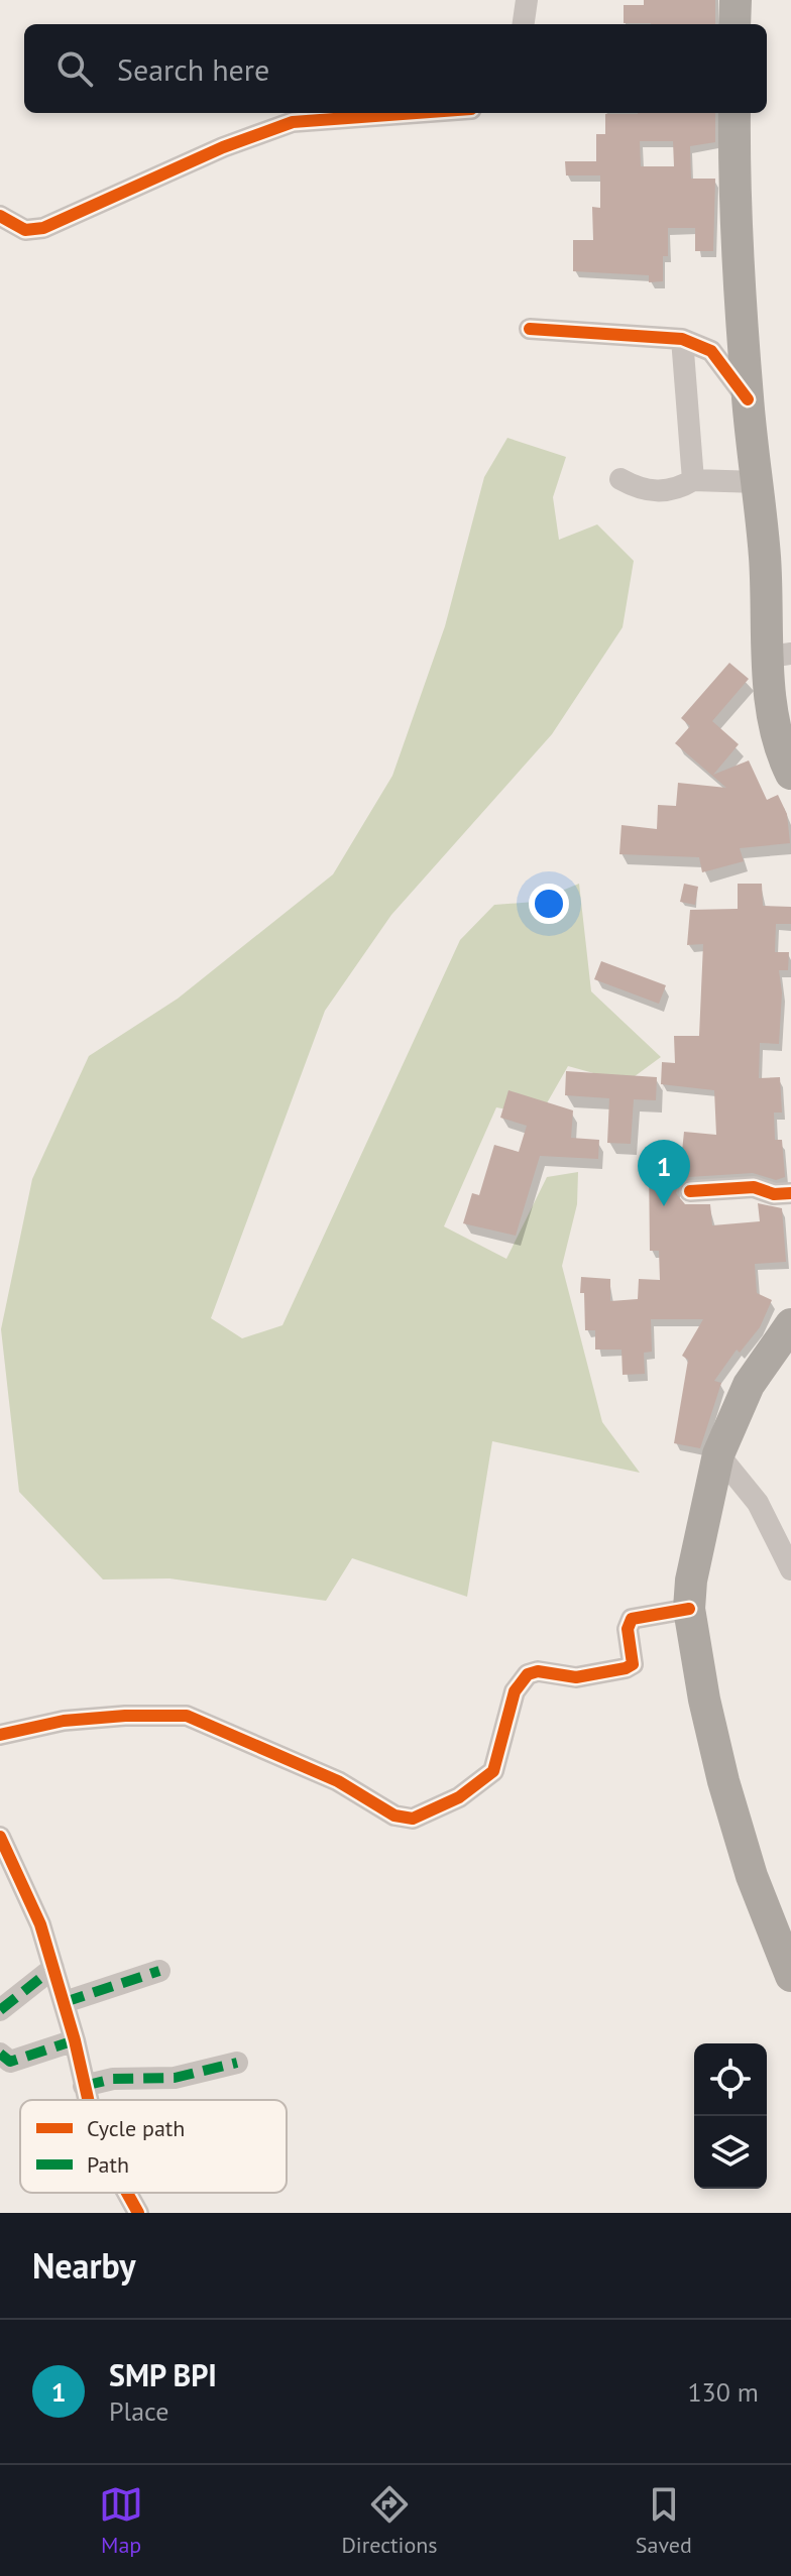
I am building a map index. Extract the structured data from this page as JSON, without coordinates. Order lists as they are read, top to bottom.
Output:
{
  "legend": ["Cycle path", "Path"],
  "page": {
    "search": "Search here",
    "pins": "1",
    "heading": "Nearby",
    "list": [
      {
        "mark": "1",
        "name": "SMP BPI",
        "note": "Place",
        "value": "130 m"
      }
    ],
    "nav": ["Map", "Directions", "Saved"]
  }
}
